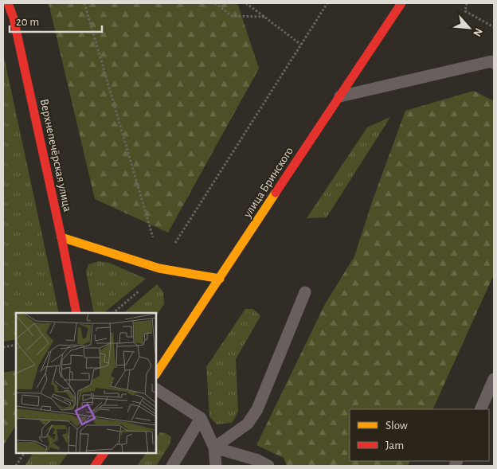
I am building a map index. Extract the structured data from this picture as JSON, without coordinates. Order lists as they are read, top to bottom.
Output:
{
  "streets": {
    "street": ["Верхнепечёрская улица", "улица Бринского"]
  },
  "legend": ["Slow", "Jam"],
  "scale_bar": "20 m",
  "north": "bottom right"
}
